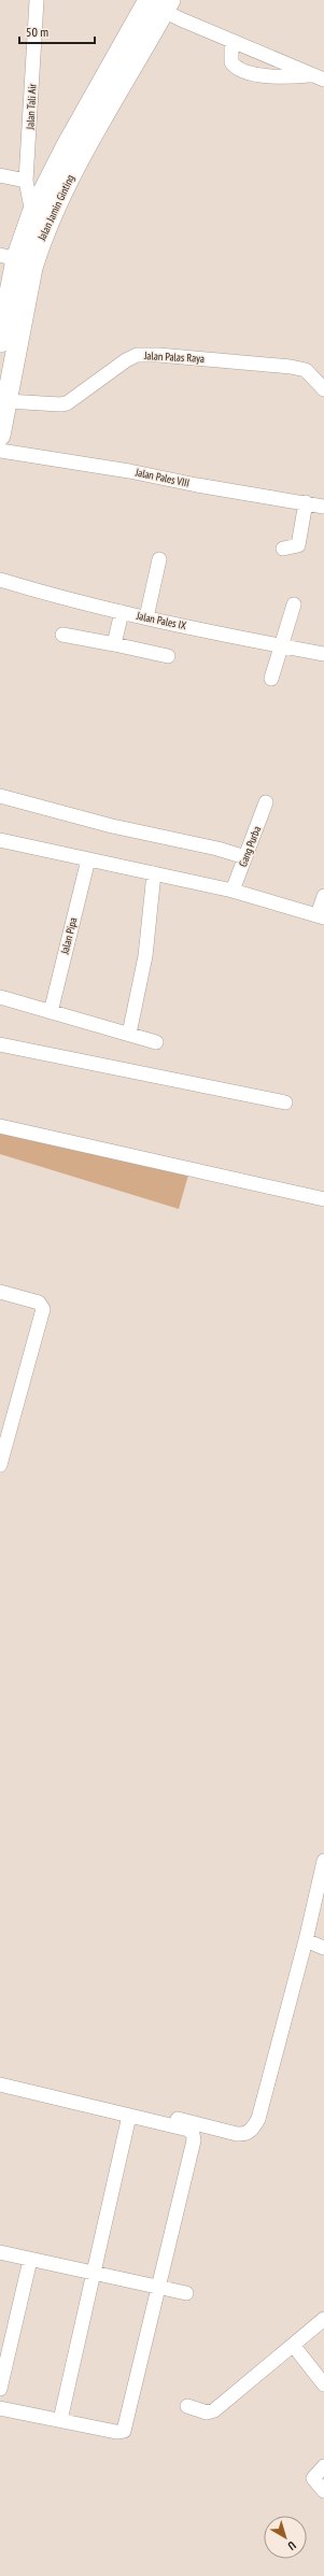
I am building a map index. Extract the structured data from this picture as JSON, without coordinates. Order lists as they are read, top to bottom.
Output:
{
  "streets": {
    "highway": ["Jalan Jamin Ginting"],
    "street": [
      "Jalan Tali Air",
      "Jalan Palas Raya",
      "Jalan Pales VIII",
      "Jalan Pales IX",
      "Gang Purba",
      "Jalan Pipa"
    ]
  },
  "crossings": [
    ["Jalan Tali Air", "Jalan Jamin Ginting"],
    ["Jalan Jamin Ginting", "Jalan Palas Raya"]
  ],
  "scale_bar": "50 m",
  "north": "bottom right"
}
